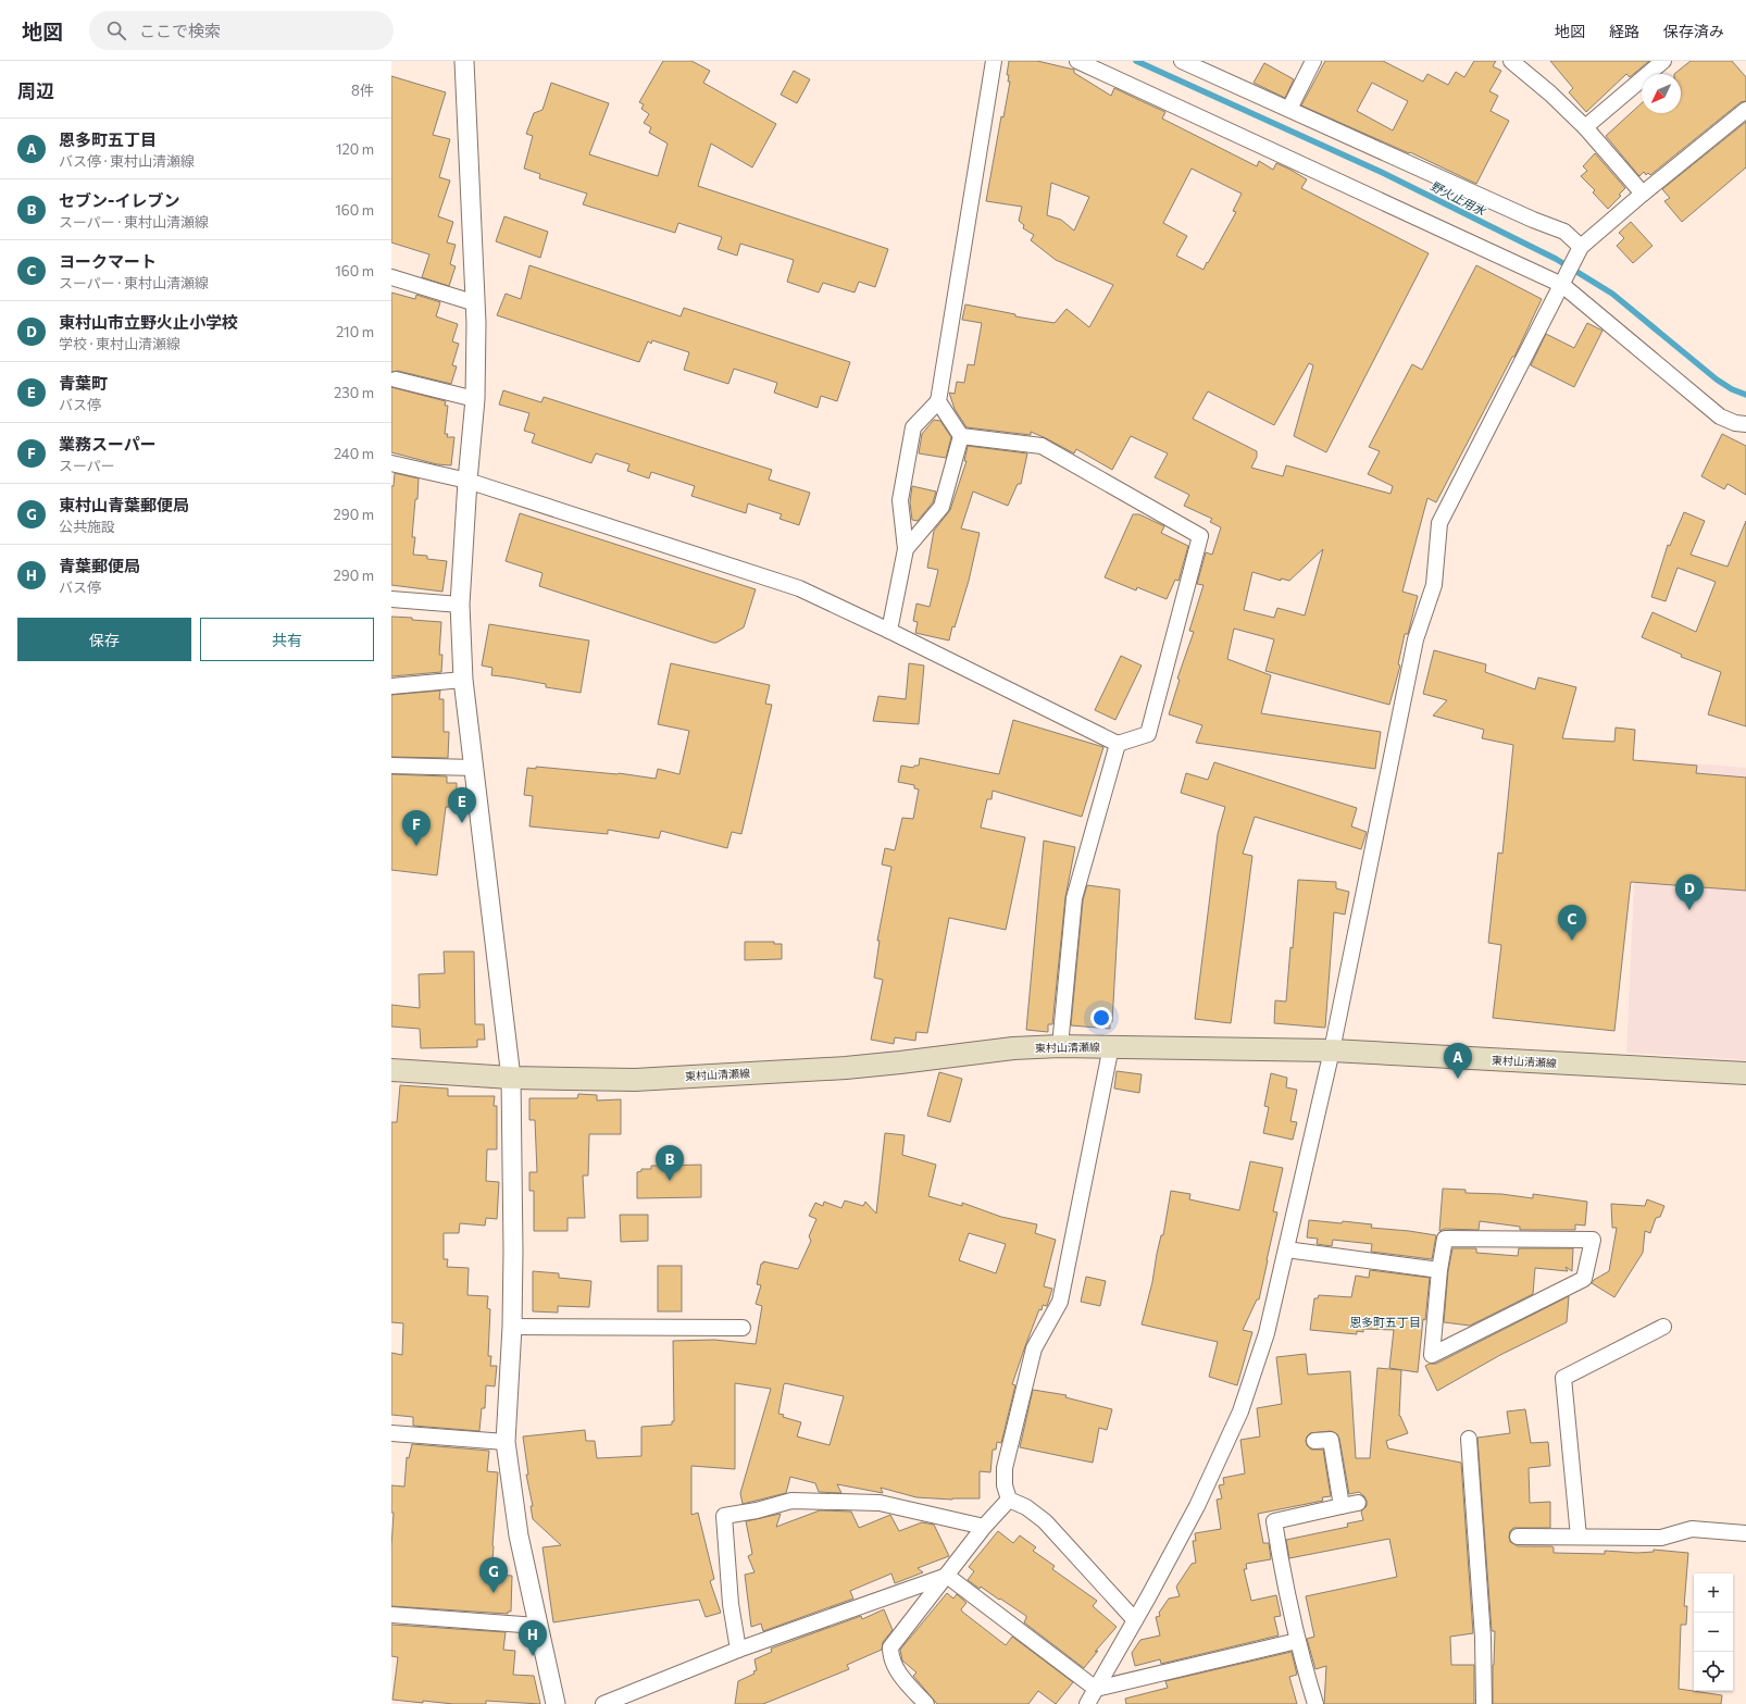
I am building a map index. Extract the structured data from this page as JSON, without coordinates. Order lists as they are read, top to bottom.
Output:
{
  "streets": {
    "main road": ["東村山清瀬線"]
  },
  "districts": ["恩多町五丁目"],
  "water": ["野火止用水"],
  "north": "bottom left",
  "page": {
    "header": "地図",
    "search": "ここで検索",
    "nav": ["地図", "経路", "保存済み"],
    "heading": ["周辺", "8件"],
    "list": [
      {
        "mark": "A",
        "name": "恩多町五丁目",
        "note": "バス停 · 東村山清瀬線",
        "value": "120 m"
      },
      {
        "mark": "B",
        "name": "セブン-イレブン",
        "note": "スーパー · 東村山清瀬線",
        "value": "160 m"
      },
      {
        "mark": "C",
        "name": "ヨークマート",
        "note": "スーパー · 東村山清瀬線",
        "value": "160 m"
      },
      {
        "mark": "D",
        "name": "東村山市立野火止小学校",
        "note": "学校 · 東村山清瀬線",
        "value": "210 m"
      },
      {
        "mark": "E",
        "name": "青葉町",
        "note": "バス停",
        "value": "230 m"
      },
      {
        "mark": "F",
        "name": "業務スーパー",
        "note": "スーパー",
        "value": "240 m"
      },
      {
        "mark": "G",
        "name": "東村山青葉郵便局",
        "note": "公共施設",
        "value": "290 m"
      },
      {
        "mark": "H",
        "name": "青葉郵便局",
        "note": "バス停",
        "value": "290 m"
      }
    ],
    "buttons": ["保存", "共有"],
    "pins": [
      "E",
      "F",
      "D",
      "C",
      "A",
      "B",
      "G",
      "H"
    ],
    "map_buttons": ["+", "−"]
  }
}
